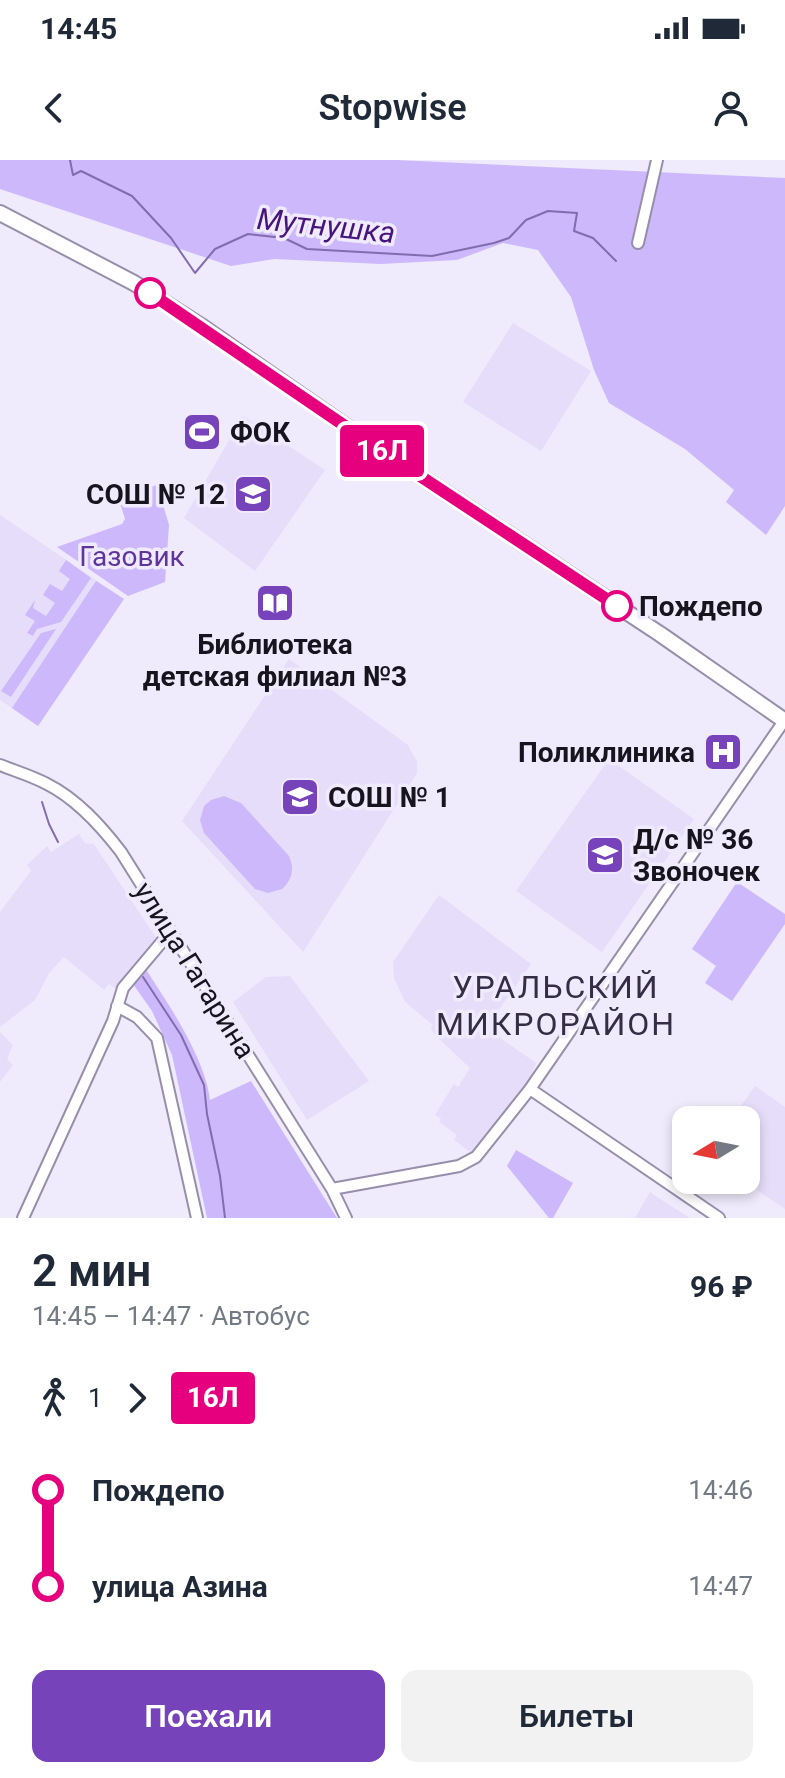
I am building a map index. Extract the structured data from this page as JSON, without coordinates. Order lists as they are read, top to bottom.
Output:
{
  "streets": {
    "street": ["улица Гагарина"]
  },
  "districts": ["УРАЛЬСКИЙ МИКРОРАЙОН"],
  "water": ["Мутнушка"],
  "parks": ["Газовик"],
  "places": {
    "sports": ["ФОК"],
    "school or university": ["СОШ № 12", "СОШ № 1", "Д/с № 36 Звоночек"],
    "library": ["Библиотека детская филиал №3"],
    "other": ["Пождепо"],
    "hospital": ["Поликлиника"]
  },
  "lines": ["bus line 16Л"],
  "north": "left",
  "page": {
    "status": "14:45",
    "header": "Stopwise",
    "on_map": "16Л",
    "heading": ["2 мин", "14:45 – 14:47 · Автобус", "96 ₽"],
    "legs": ["1", "16Л"],
    "list": [
      {
        "name": "Пождепо",
        "value": "14:46"
      },
      {
        "name": "улица Азина",
        "value": "14:47"
      }
    ],
    "buttons": ["Поехали", "Билеты"]
  }
}
